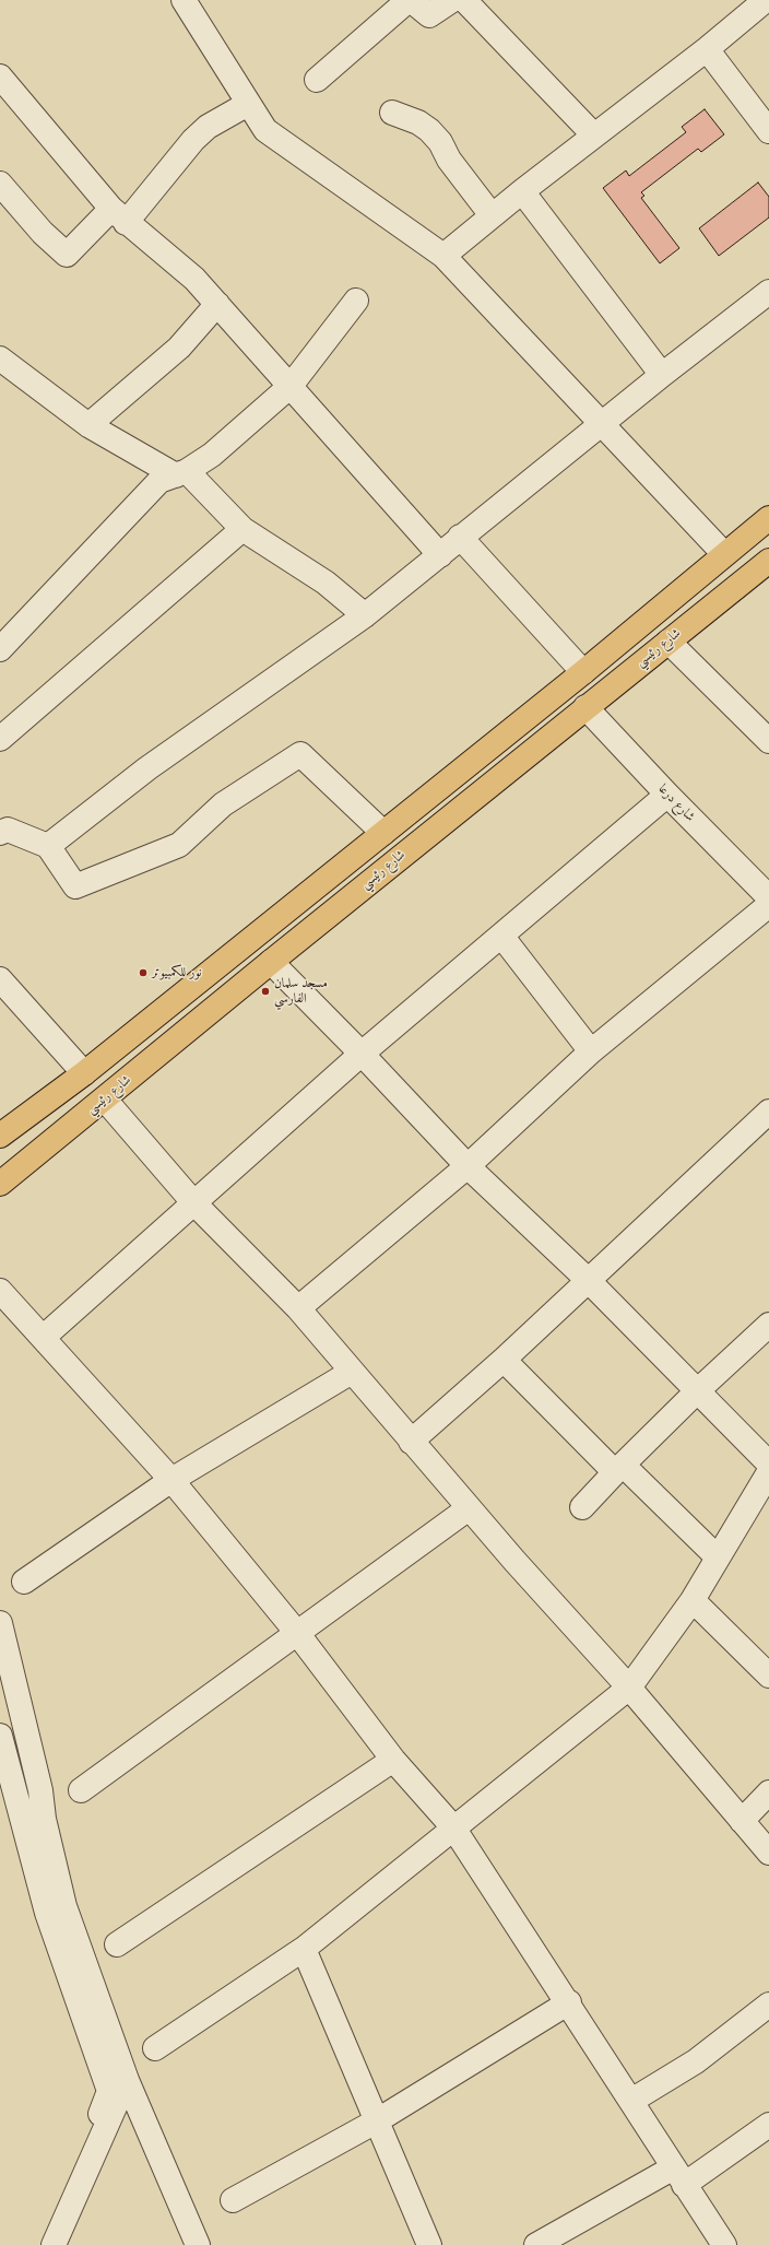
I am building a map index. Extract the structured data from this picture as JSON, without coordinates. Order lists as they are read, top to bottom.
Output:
{
  "streets": {
    "highway": ["شارع رئيسي"],
    "street": ["شارع درعا"]
  },
  "crossings": [
    ["شارع رئيسي", "شارع درعا"]
  ],
  "places": ["نور للكمبيوتر", "مسجد سلمان الفارسي"]
}
